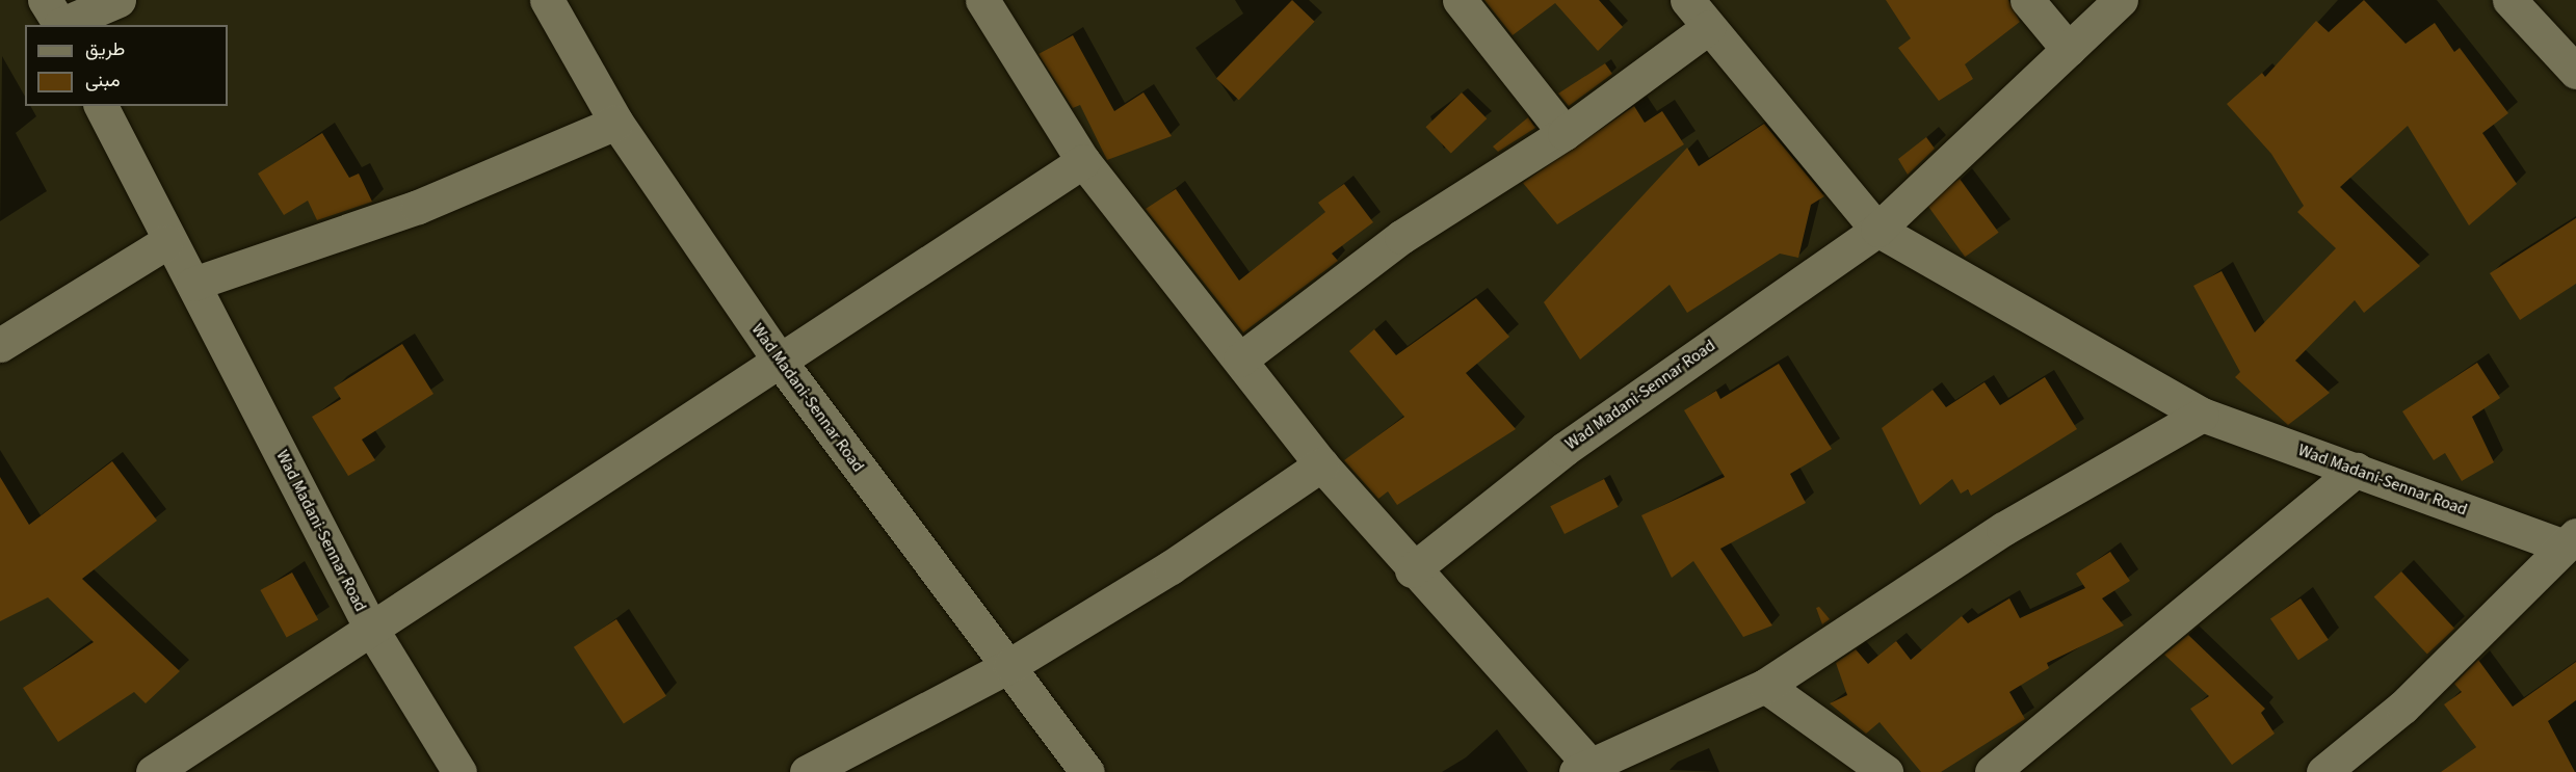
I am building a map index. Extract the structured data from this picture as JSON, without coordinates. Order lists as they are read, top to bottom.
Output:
{
  "streets": {
    "street": ["Wad Madani-Sennar Road"]
  },
  "legend": ["طريق", "مبنى"]
}
